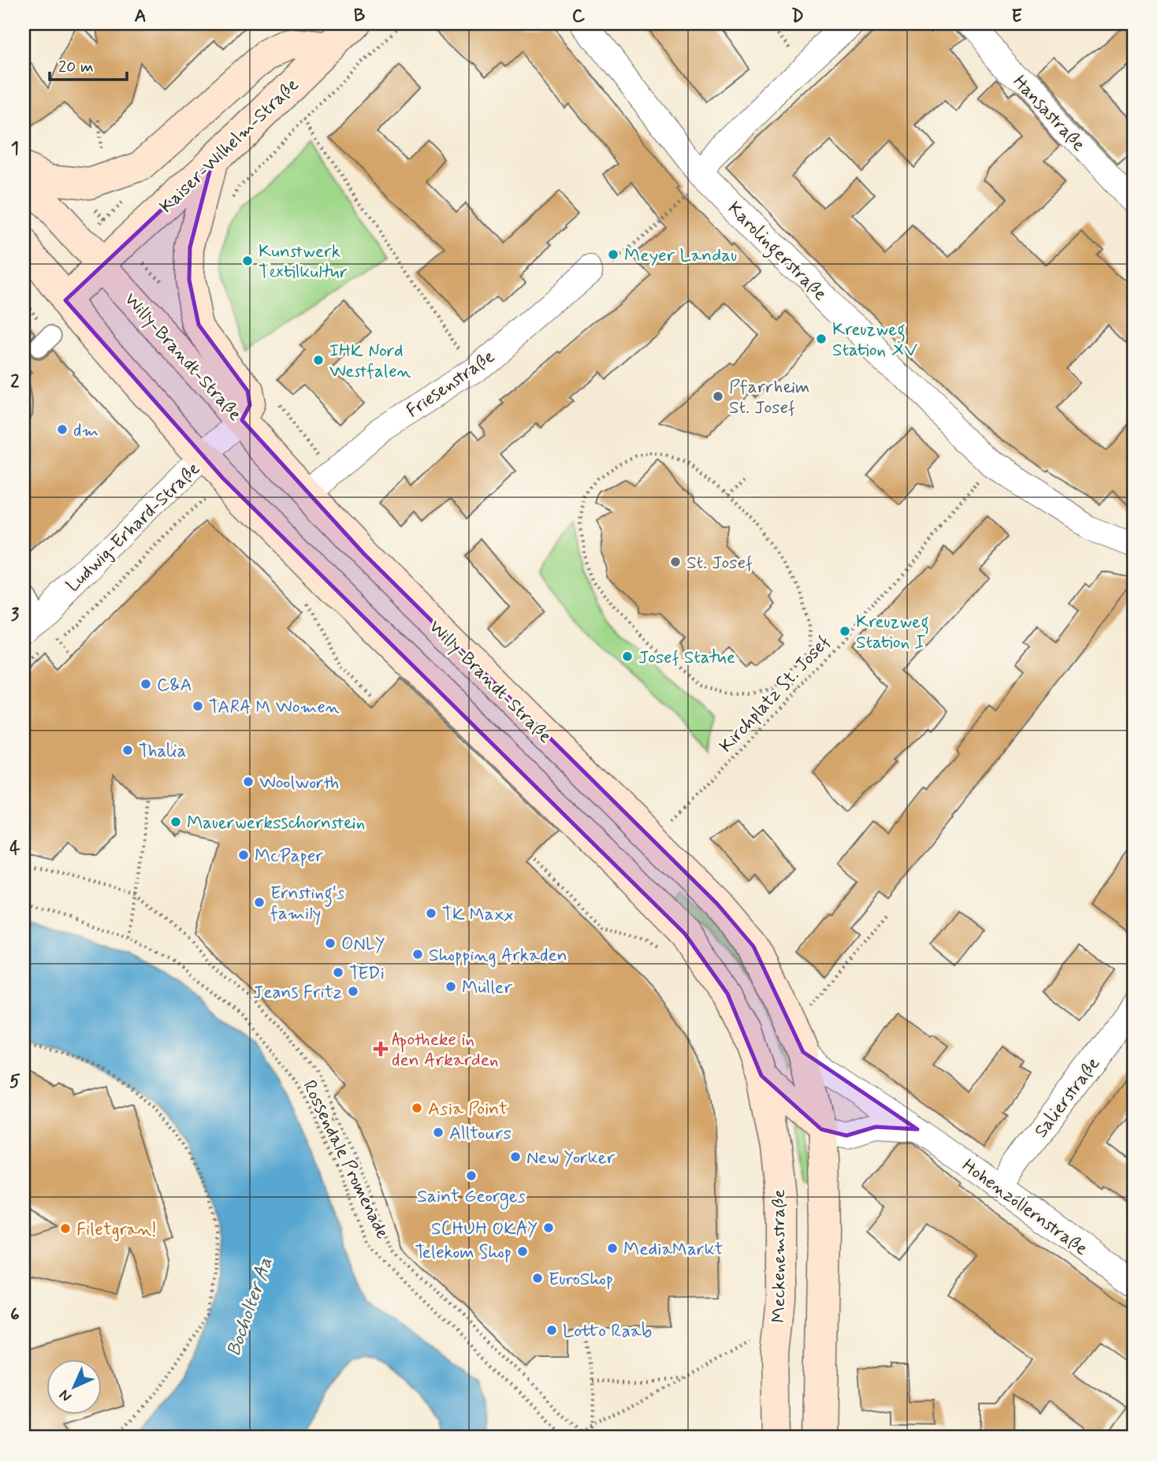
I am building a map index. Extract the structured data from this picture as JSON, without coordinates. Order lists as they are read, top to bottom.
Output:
{
  "streets": {
    "main road": ["Kaiser-Wilhelm-Straße", "Willy-Brandt-Straße", "Meckenemstraße"],
    "street": [
      "Hansastraße",
      "Karolingerstraße",
      "Friesenstraße",
      "Ludwig-Erhard-Straße",
      "Salierstraße",
      "Hohenzollernstraße"
    ],
    "path": ["Kirchplatz St. Josef", "Rossendale Promenade"]
  },
  "crossings": [
    ["Kaiser-Wilhelm-Straße", "Willy-Brandt-Straße"],
    ["Karolingerstraße", "Kirchplatz St. Josef"],
    ["Willy-Brandt-Straße", "Friesenstraße"],
    ["Willy-Brandt-Straße", "Ludwig-Erhard-Straße"],
    ["Willy-Brandt-Straße", "Hohenzollernstraße"],
    ["Salierstraße", "Hohenzollernstraße"]
  ],
  "water": ["Bocholter Aa"],
  "places": {
    "other": [
      "Meyer Landau",
      "Kunstwerk Textilkultur",
      "Kreuzweg Station XV",
      "IHK Nord Westfalen",
      "Pfarrheim St. Josef",
      "dm",
      "St. Josef",
      "Kreuzweg Station I",
      "Josef Statue",
      "C&A",
      "TARA M Women",
      "Thalia",
      "Woolworth",
      "Mauerwerksschornstein",
      "McPaper",
      "Ernsting's family",
      "TK Maxx",
      "ONLY",
      "Shopping Arkaden",
      "TEDi",
      "Müller",
      "Jeans Fritz",
      "Asia Point",
      "Alltours",
      "New Yorker",
      "Saint Georges",
      "SCHUH OKAY",
      "Filetgran!",
      "MediaMarkt",
      "Telekom Shop",
      "EuroShop",
      "Lotto Raab"
    ],
    "health": ["Apotheke in den Arkarden"]
  },
  "scale_bar": "20 m",
  "north": "bottom left",
  "grid": {
    "columns": [
      "A",
      "B",
      "C",
      "D",
      "E"
    ],
    "rows": [
      "1",
      "2",
      "3",
      "4",
      "5",
      "6"
    ]
  }
}
